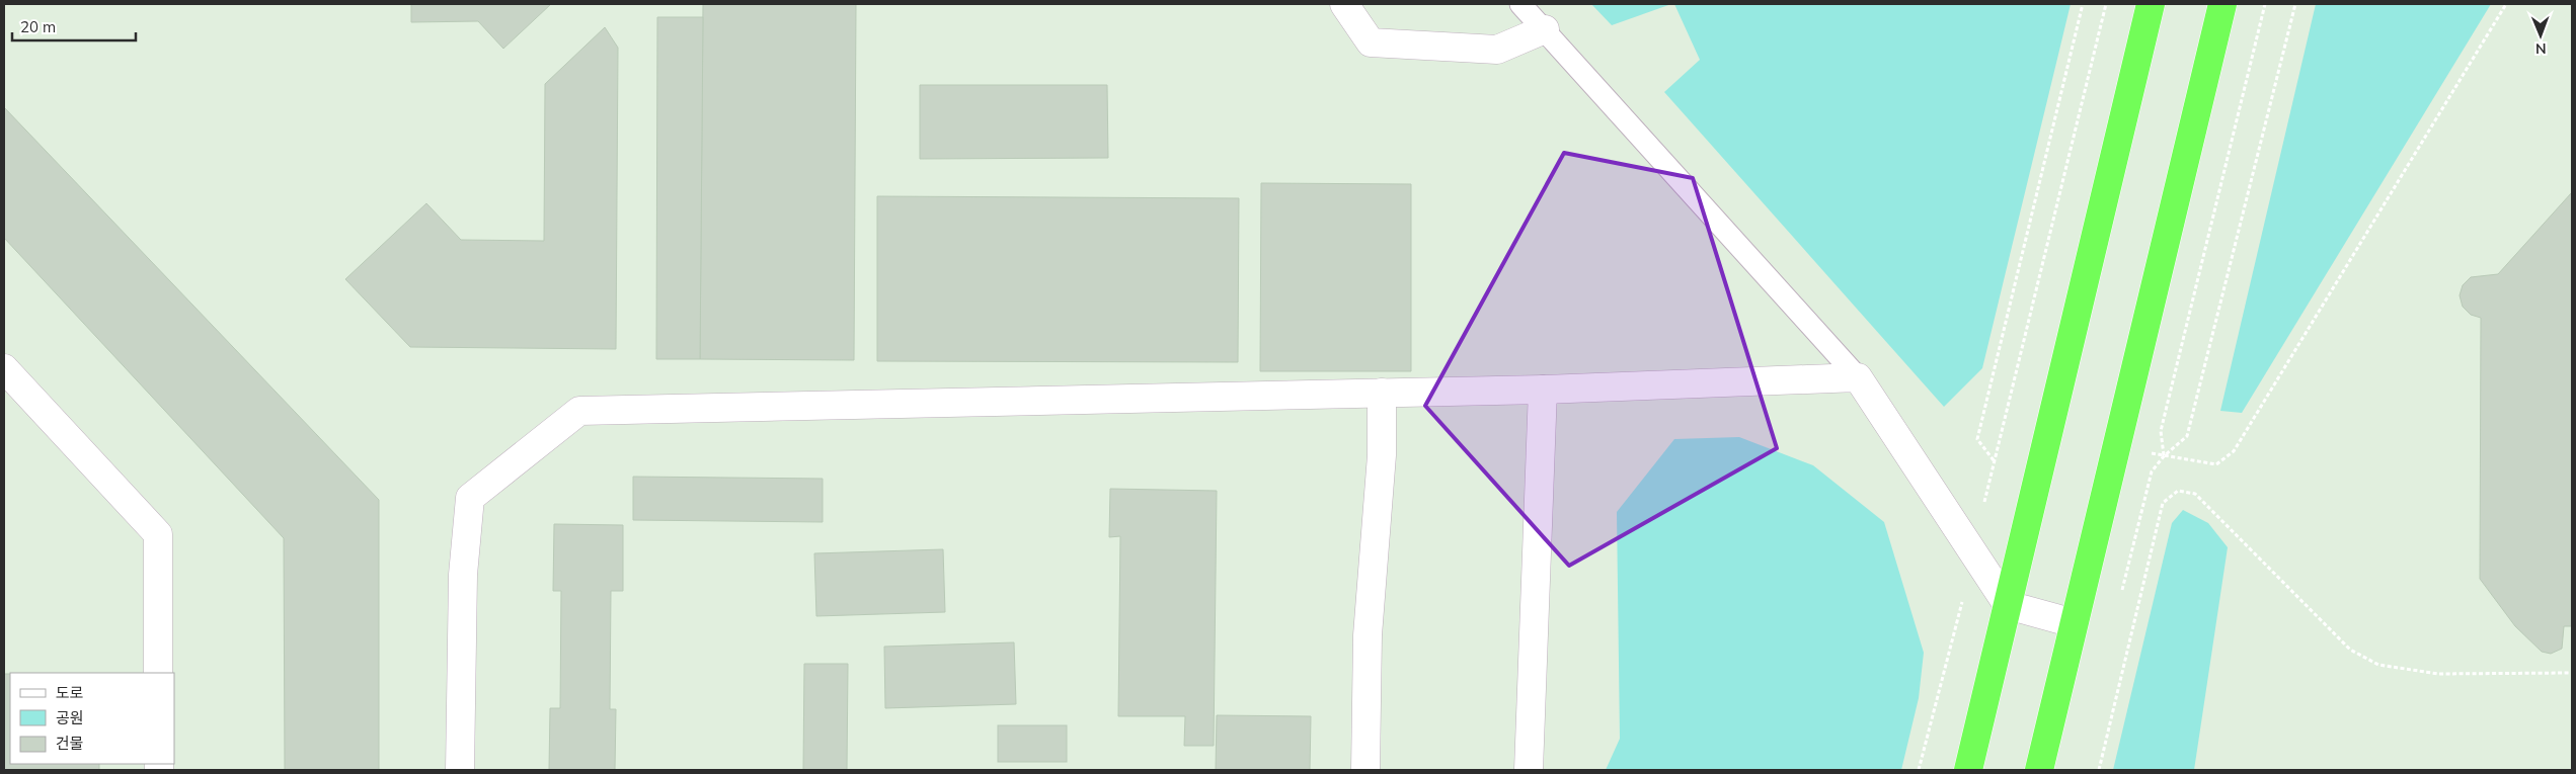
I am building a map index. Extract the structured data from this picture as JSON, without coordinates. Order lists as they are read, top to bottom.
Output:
{
  "legend": ["도로", "공원", "건물"],
  "scale_bar": "20 m",
  "north": "bottom"
}
